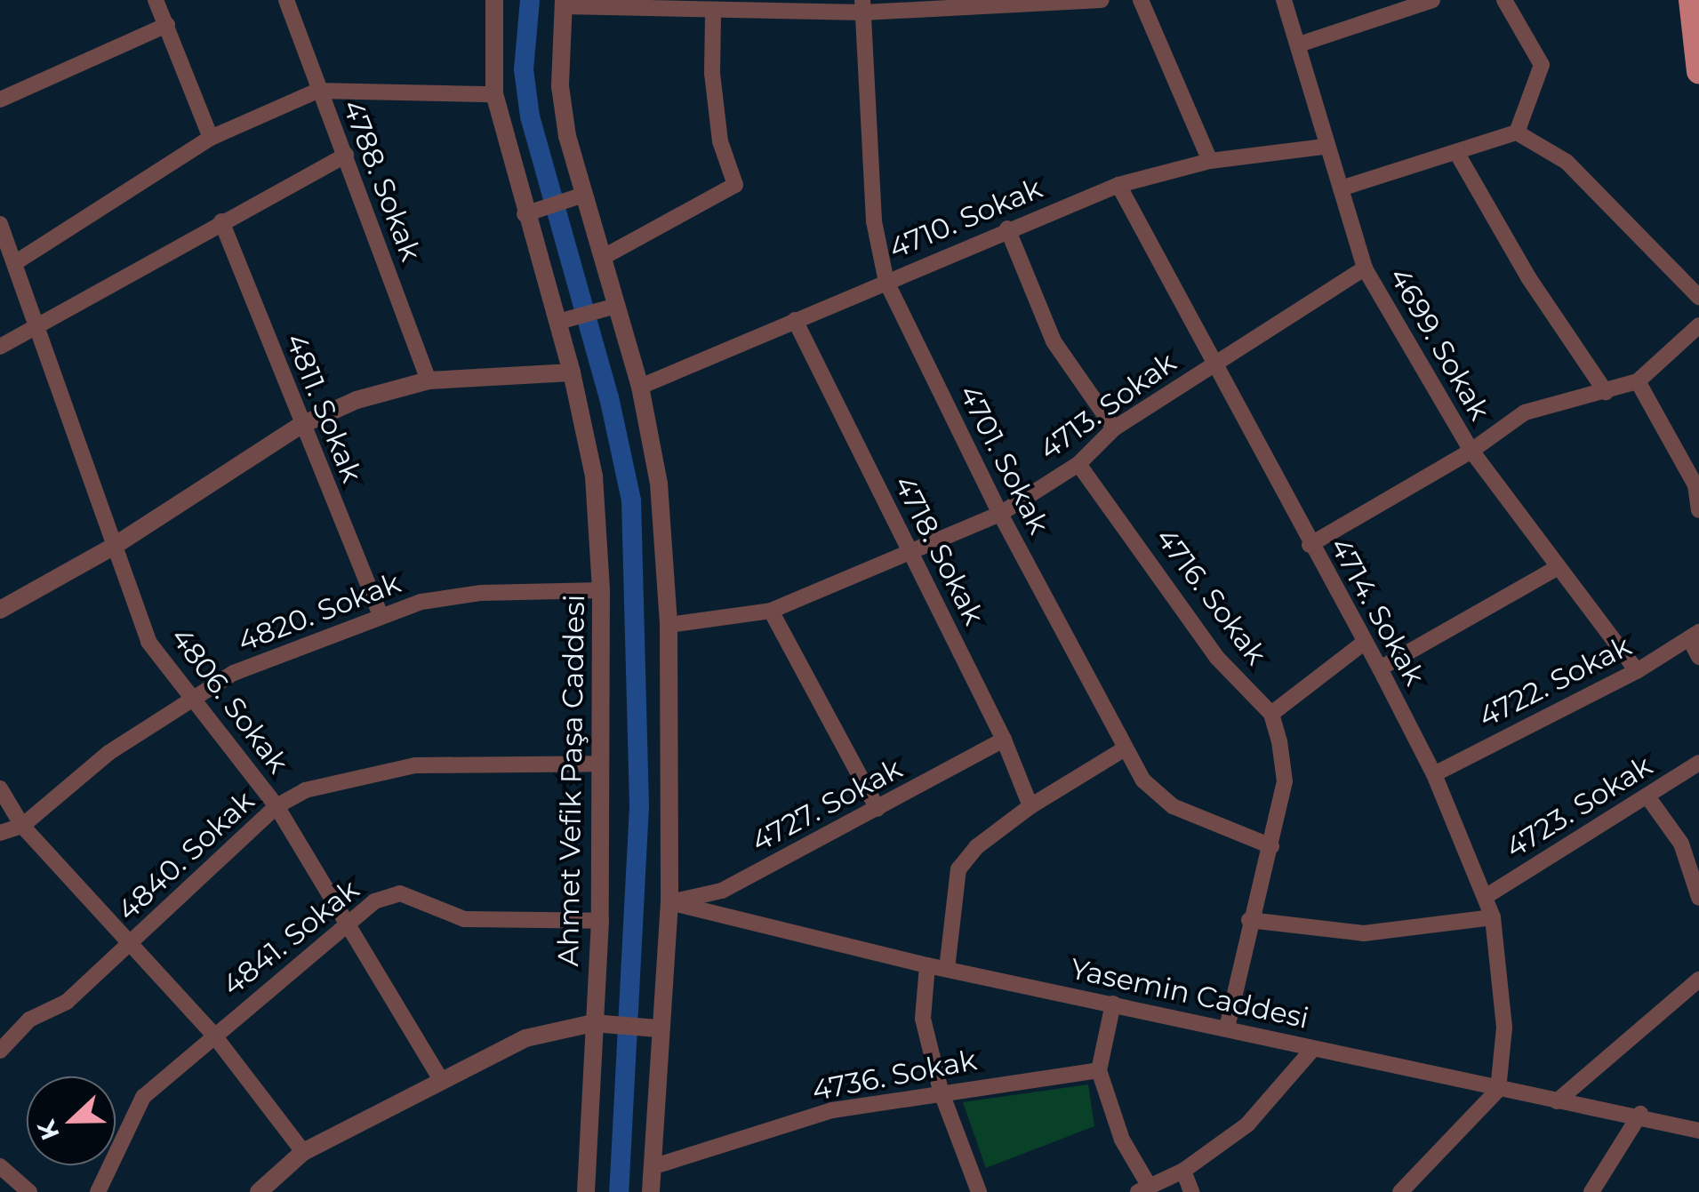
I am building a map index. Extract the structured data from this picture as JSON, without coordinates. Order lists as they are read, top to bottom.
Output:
{
  "streets": {
    "street": [
      "4788. Sokak",
      "4710. Sokak",
      "4699. Sokak",
      "4713. Sokak",
      "4811. Sokak",
      "4701. Sokak",
      "4718. Sokak",
      "4716. Sokak",
      "4714. Sokak",
      "4820. Sokak",
      "4722. Sokak",
      "4806. Sokak",
      "Ahmet Vefik Paşa Caddesi",
      "4727. Sokak",
      "4723. Sokak",
      "4840. Sokak",
      "4841. Sokak",
      "Yasemin Caddesi",
      "4736. Sokak"
    ]
  },
  "crossings": [
    ["4710. Sokak", "4699. Sokak"],
    ["4710. Sokak", "4701. Sokak"],
    ["4710. Sokak", "4718. Sokak"],
    ["4710. Sokak", "4714. Sokak"],
    ["4699. Sokak", "4713. Sokak"],
    ["4699. Sokak", "4722. Sokak"],
    ["4713. Sokak", "4701. Sokak"],
    ["4713. Sokak", "4718. Sokak"],
    ["4713. Sokak", "4716. Sokak"],
    ["4713. Sokak", "4714. Sokak"],
    ["4811. Sokak", "4820. Sokak"],
    ["4718. Sokak", "4727. Sokak"],
    ["4714. Sokak", "4722. Sokak"],
    ["4714. Sokak", "4723. Sokak"],
    ["4714. Sokak", "Yasemin Caddesi"],
    ["4820. Sokak", "4806. Sokak"],
    ["4820. Sokak", "Ahmet Vefik Paşa Caddesi"],
    ["4806. Sokak", "4840. Sokak"],
    ["4806. Sokak", "4841. Sokak"],
    ["Ahmet Vefik Paşa Caddesi", "4840. Sokak"],
    ["Ahmet Vefik Paşa Caddesi", "4841. Sokak"],
    ["4727. Sokak", "Yasemin Caddesi"]
  ],
  "north": "left"
}
